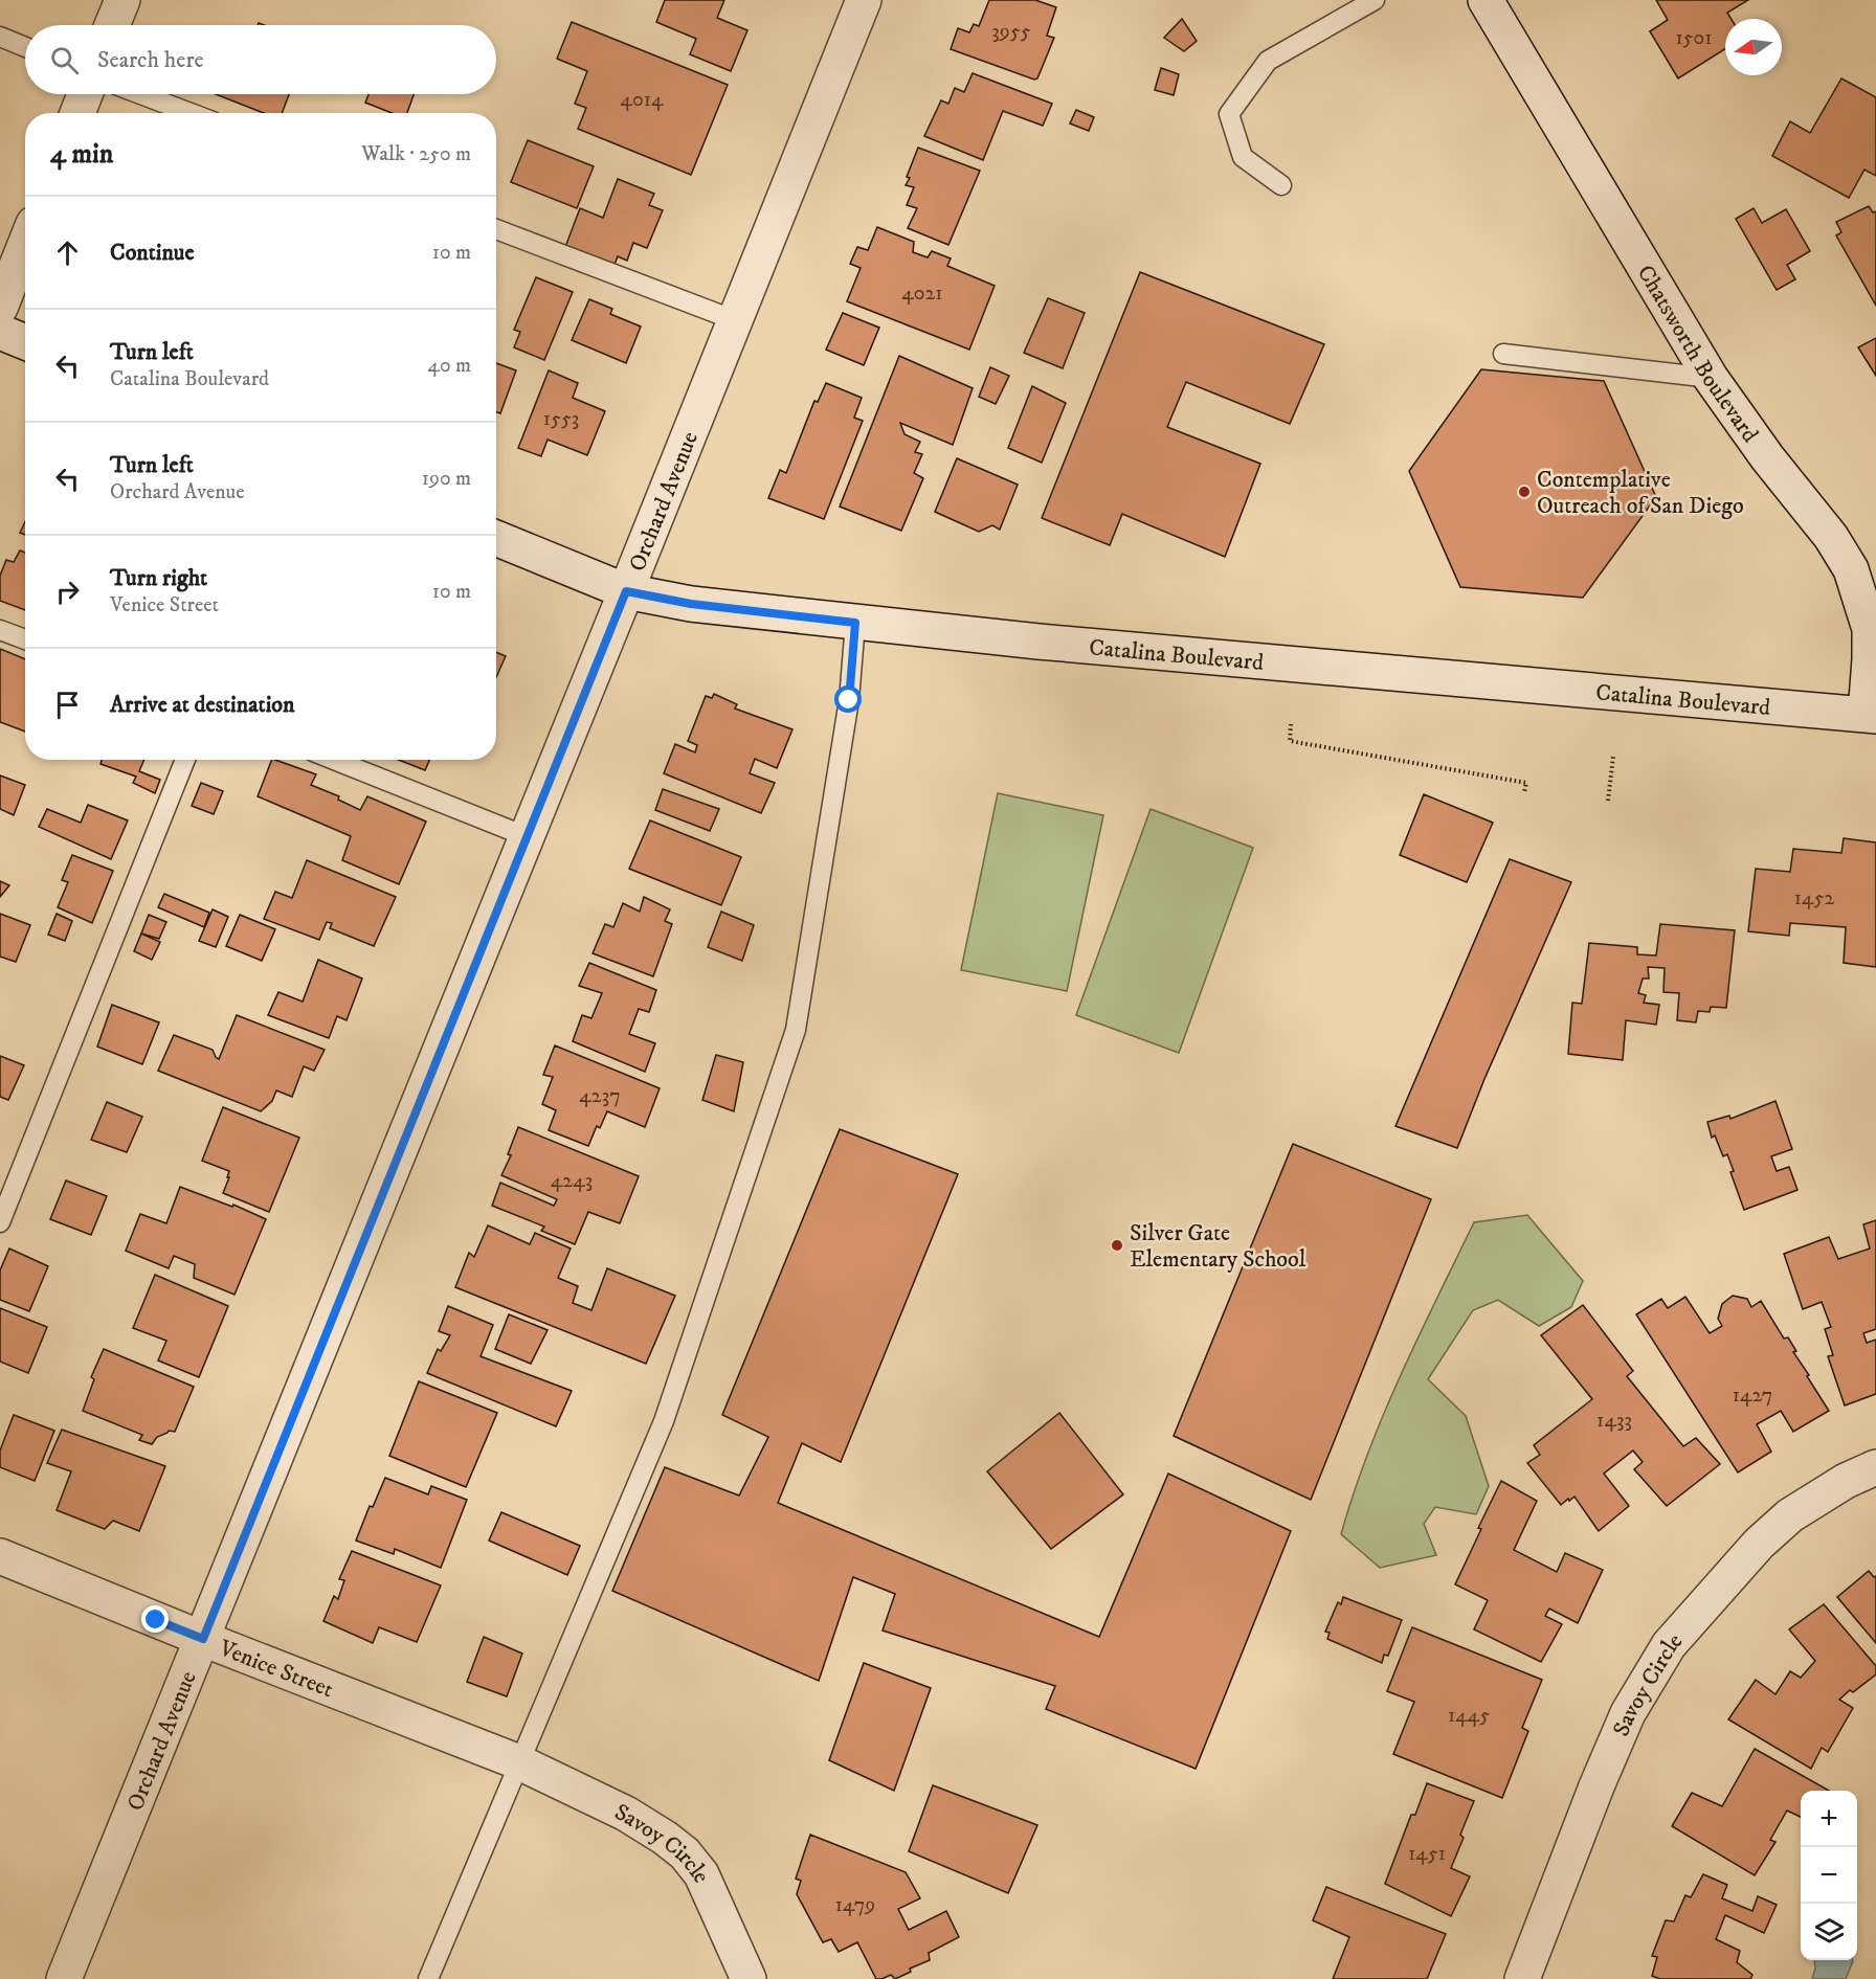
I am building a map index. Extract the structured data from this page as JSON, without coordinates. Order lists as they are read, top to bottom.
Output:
{
  "streets": {
    "street": [
      "Chatsworth Boulevard",
      "Orchard Avenue",
      "Catalina Boulevard",
      "Venice Street",
      "Savoy Circle"
    ]
  },
  "crossings": [
    ["Chatsworth Boulevard", "Catalina Boulevard"],
    ["Orchard Avenue", "Catalina Boulevard"],
    ["Orchard Avenue", "Venice Street"],
    ["Venice Street", "Savoy Circle"]
  ],
  "places": ["Contemplative Outreach of San Diego", "Silver Gate Elementary School"],
  "house_numbers": [
    "3955",
    "1501",
    "4014",
    "4021",
    "1553",
    "1452",
    "4237",
    "4243",
    "1427",
    "1433",
    "1445",
    "1451",
    "1479"
  ],
  "north": "left",
  "page": {
    "search": "Search here",
    "heading": ["4 min", "Walk · 250 m"],
    "list": [
      ["Continue", "10 m"],
      ["Turn left", "Catalina Boulevard", "40 m"],
      ["Turn left", "Orchard Avenue", "190 m"],
      ["Turn right", "Venice Street", "10 m"],
      "Arrive at destination"
    ],
    "map_buttons": ["+", "−"]
  }
}
